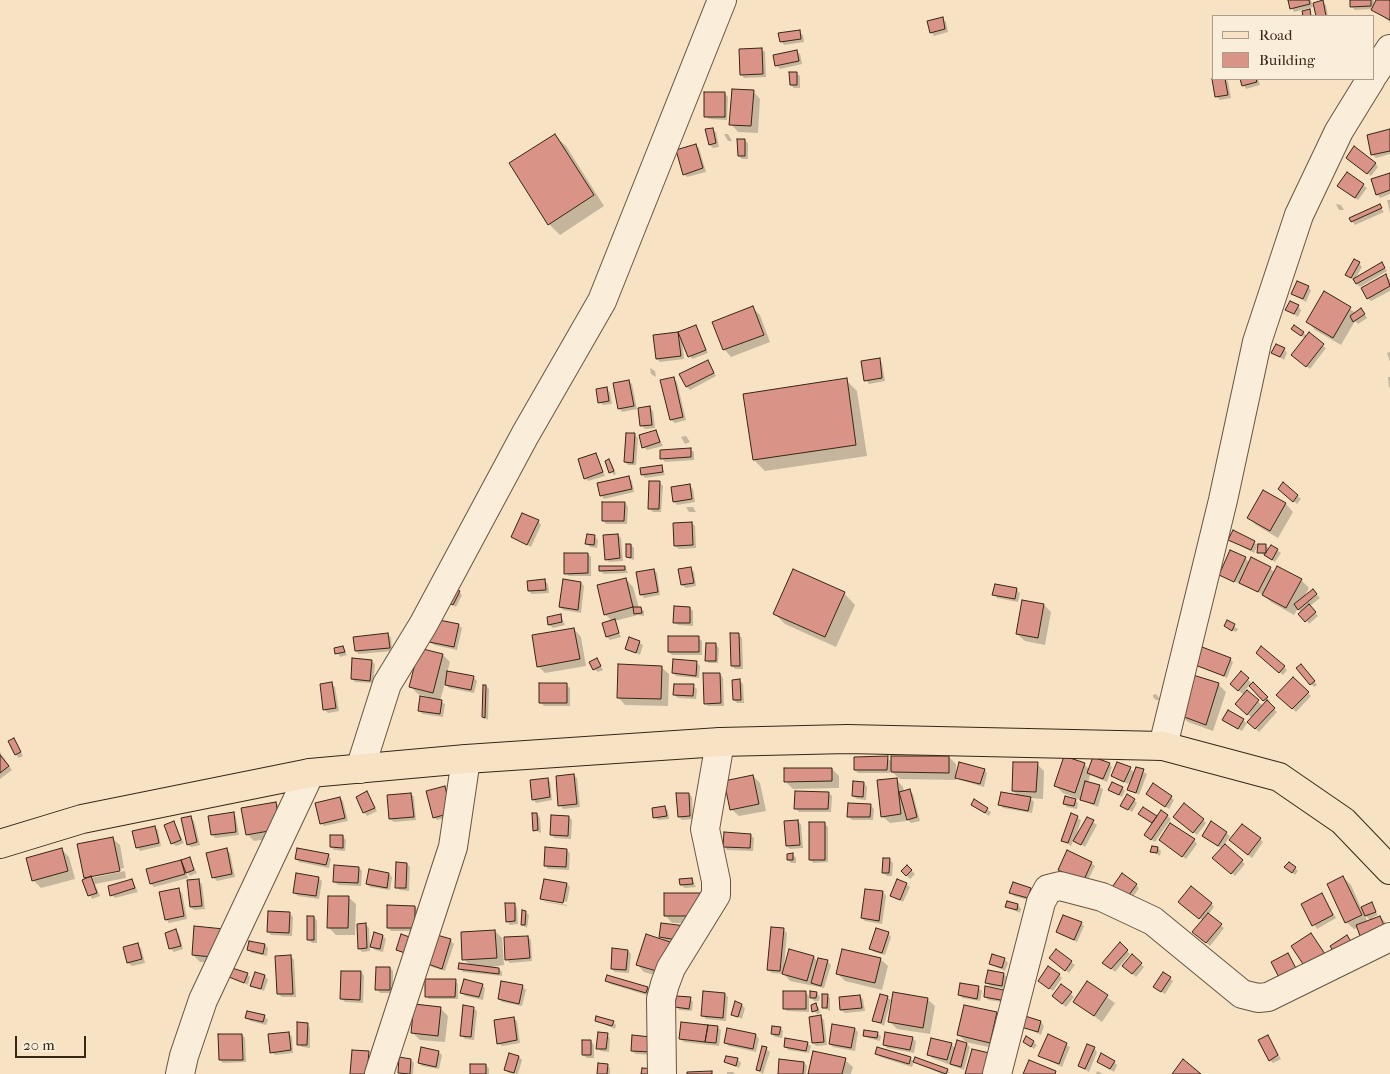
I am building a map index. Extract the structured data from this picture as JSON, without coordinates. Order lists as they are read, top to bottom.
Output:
{
  "legend": ["Road", "Building"],
  "scale_bar": "20 m"
}
